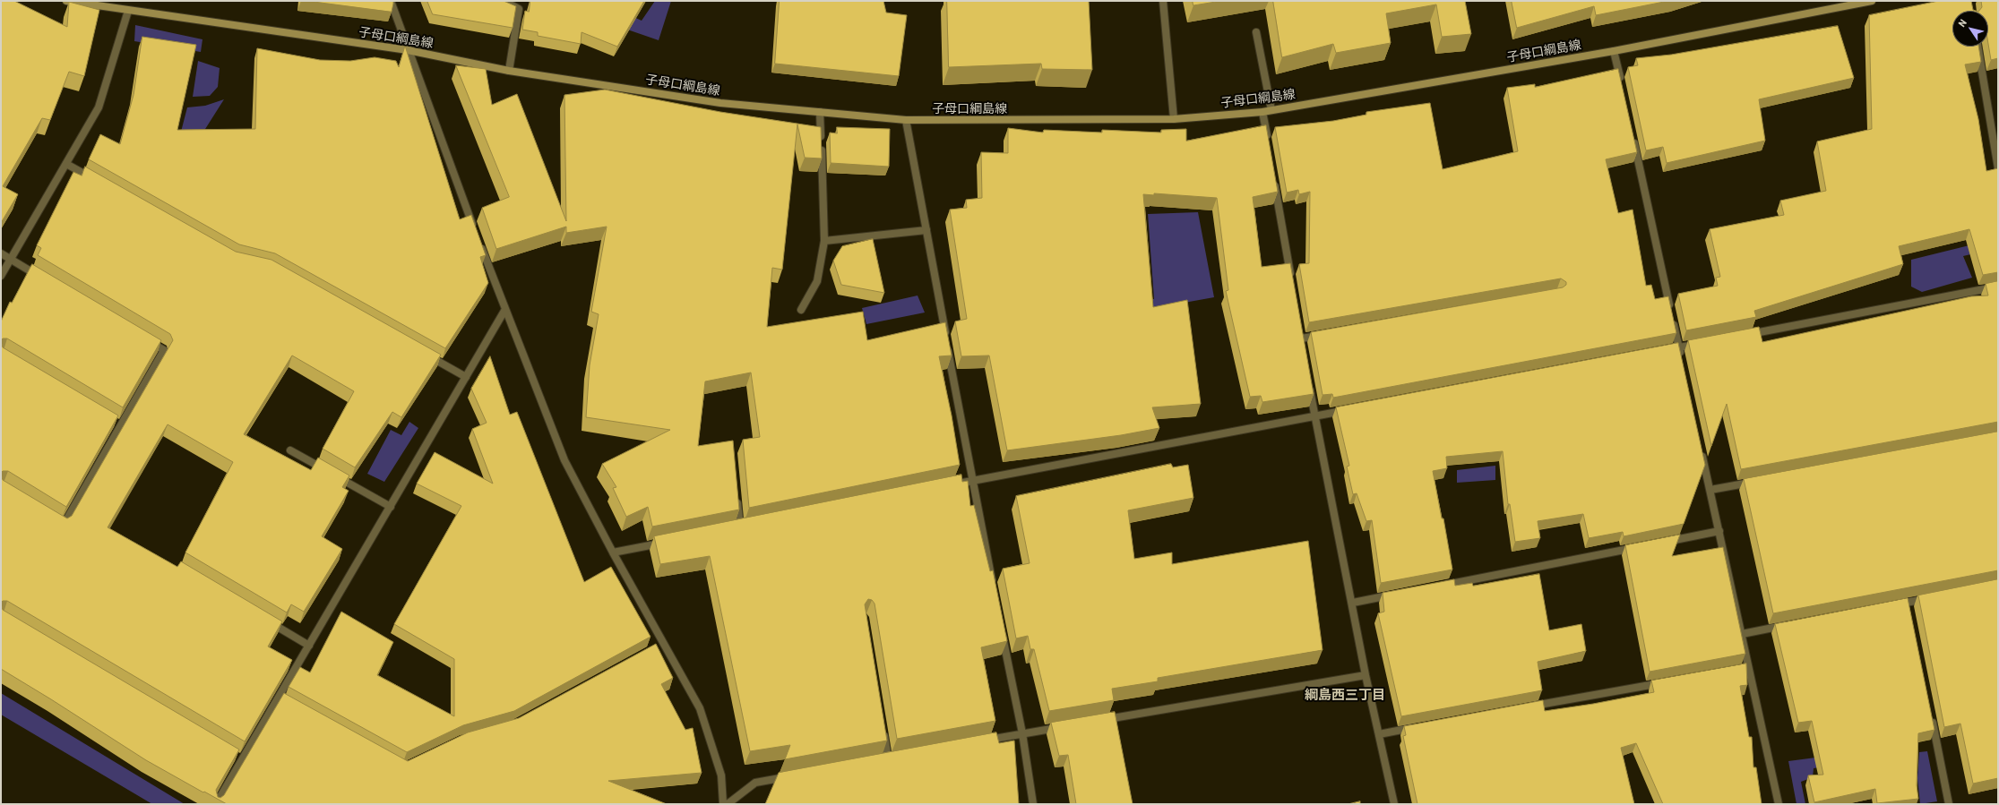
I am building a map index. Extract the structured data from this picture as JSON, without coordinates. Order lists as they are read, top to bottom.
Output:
{
  "streets": {
    "main road": ["子母口綱島線"]
  },
  "districts": ["綱島西三丁目"],
  "north": "top left"
}
